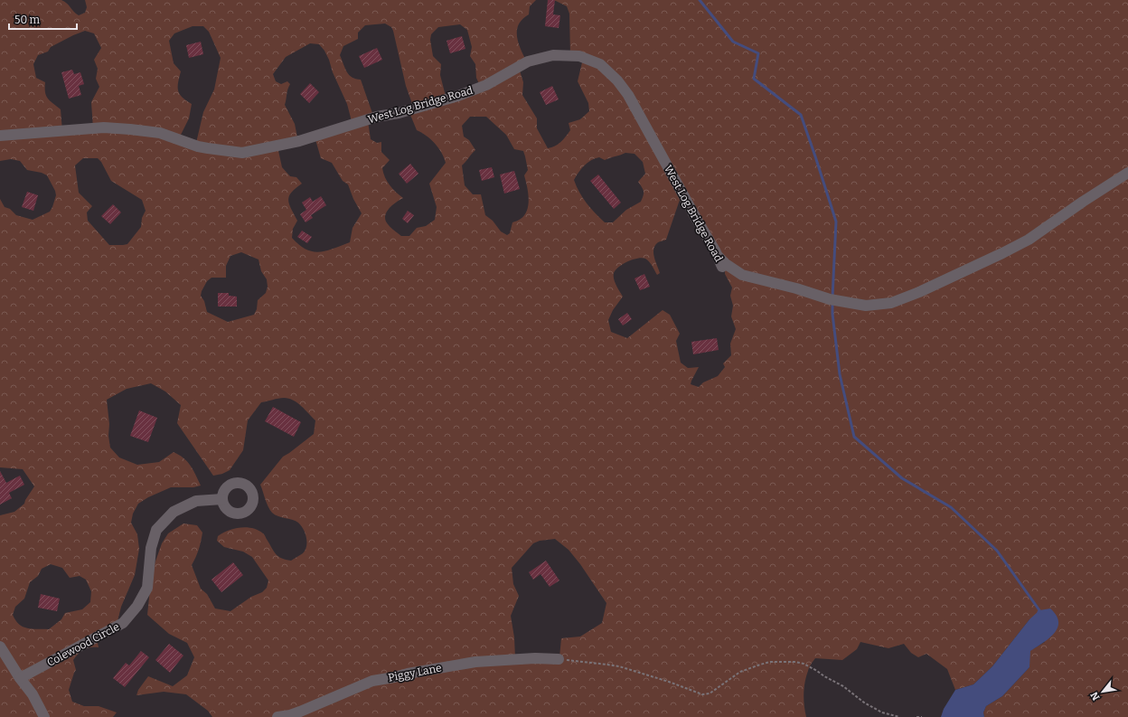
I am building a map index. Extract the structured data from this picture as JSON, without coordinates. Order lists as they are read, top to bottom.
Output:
{
  "streets": {
    "street": ["West Log Bridge Road", "Colewood Circle", "Piggy Lane"]
  },
  "scale_bar": "50 m",
  "north": "bottom left"
}
